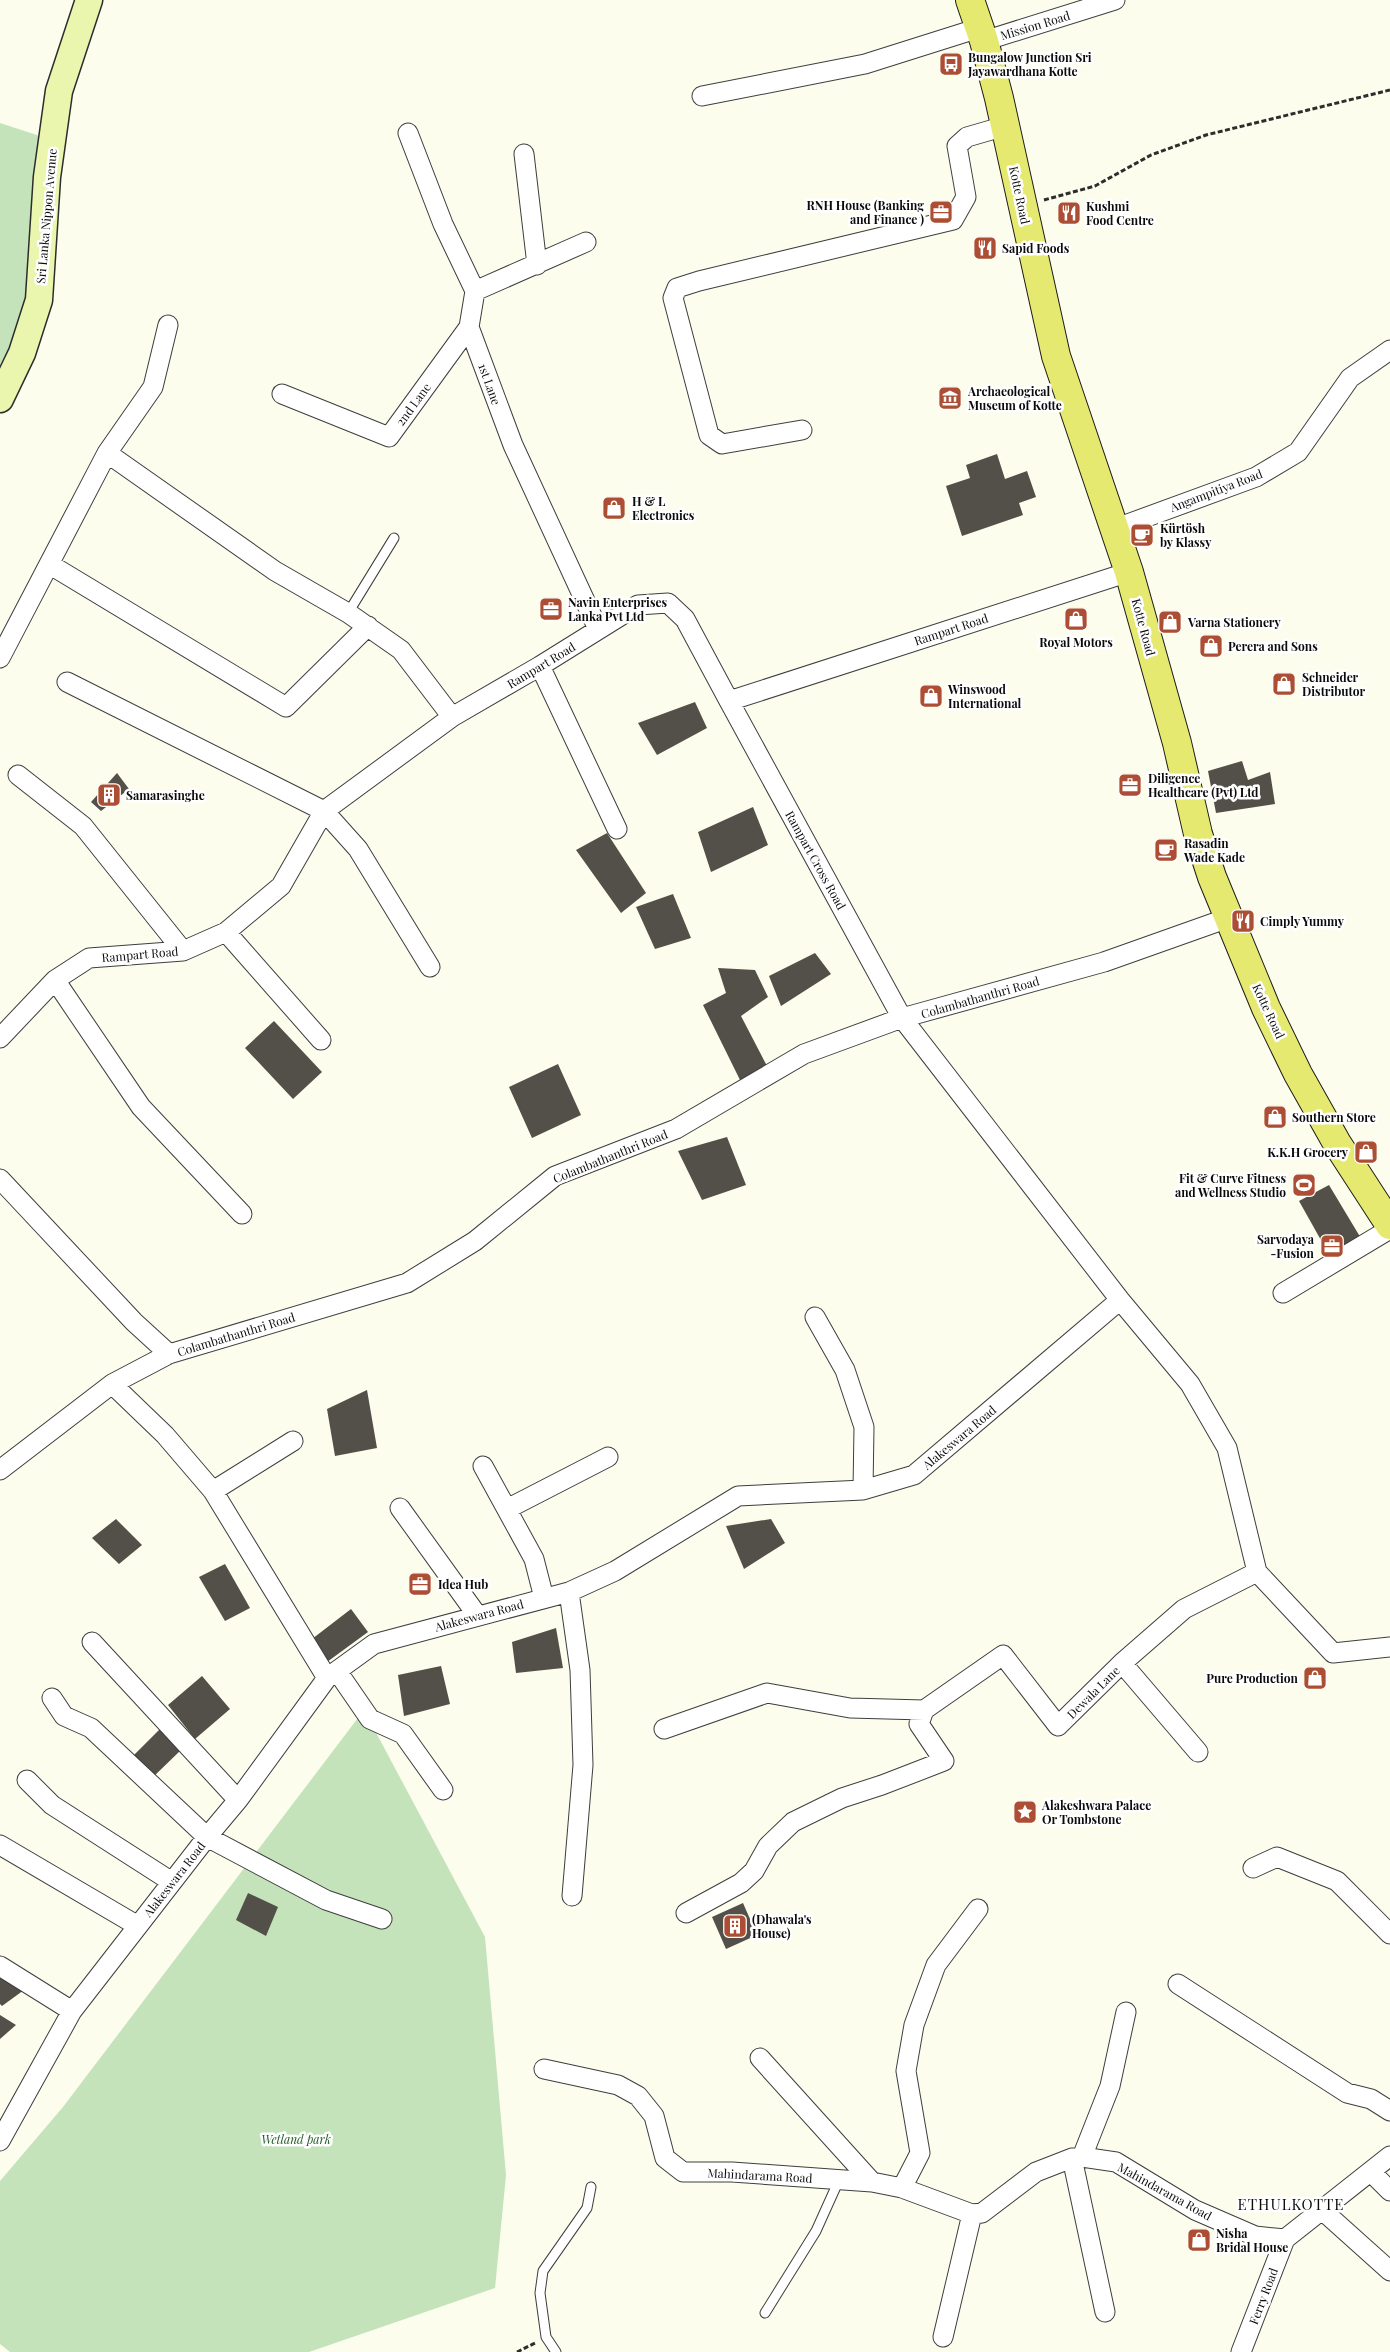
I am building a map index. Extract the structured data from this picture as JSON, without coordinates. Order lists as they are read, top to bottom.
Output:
{
  "streets": {
    "main road": ["Kotte Road"],
    "street": [
      "Mission Road",
      "Sri Lanka Nippon Avenue",
      "1st Lane",
      "2nd Lane",
      "Angampitiya Road",
      "Rampart Road",
      "Rampart Cross Road",
      "Colambathanthri Road",
      "Alakeswara Road",
      "Dewala Lane",
      "Mahindarama Road",
      "Ferry Road"
    ]
  },
  "crossings": [
    ["Mission Road", "Kotte Road"],
    ["Kotte Road", "Angampitiya Road"],
    ["Kotte Road", "Rampart Road"],
    ["Kotte Road", "Colambathanthri Road"],
    ["1st Lane", "2nd Lane"],
    ["1st Lane", "Rampart Road"],
    ["Rampart Road", "Rampart Cross Road"],
    ["Rampart Cross Road", "Colambathanthri Road"],
    ["Mahindarama Road", "Ferry Road"]
  ],
  "districts": ["ETHULKOTTE"],
  "parks": ["Wetland park"],
  "places": {
    "bus stop": ["Bungalow Junction Sri Jayawardhana Kotte"],
    "office": [
      "RNH House (Banking and Finance )",
      "Navin Enterprises Lanka Pvt Ltd",
      "Diligence Healthcare (Pvt) Ltd",
      "Sarvodaya -Fusion",
      "Idea Hub"
    ],
    "restaurant": ["Kushmi Food Centre", "Sapid Foods", "Cimply Yummy"],
    "museum": ["Archaeological Museum of Kotte"],
    "shop": [
      "H & L Electronics",
      "Royal Motors",
      "Varna Stationery",
      "Perera and Sons",
      "Schneider Distributor",
      "Winswood International",
      "Southern Store",
      "K.K.H Grocery",
      "Pure Production",
      "Nisha Bridal House"
    ],
    "cafe": ["Kürtösh by Klassy", "Rasadin Wade Kade"],
    "building": ["Samarasinghe", "(Dhawala's House)"],
    "sports": ["Fit & Curve Fitness and Wellness Studio"],
    "place": ["Alakeshwara Palace Or Tombstone"]
  }
}
